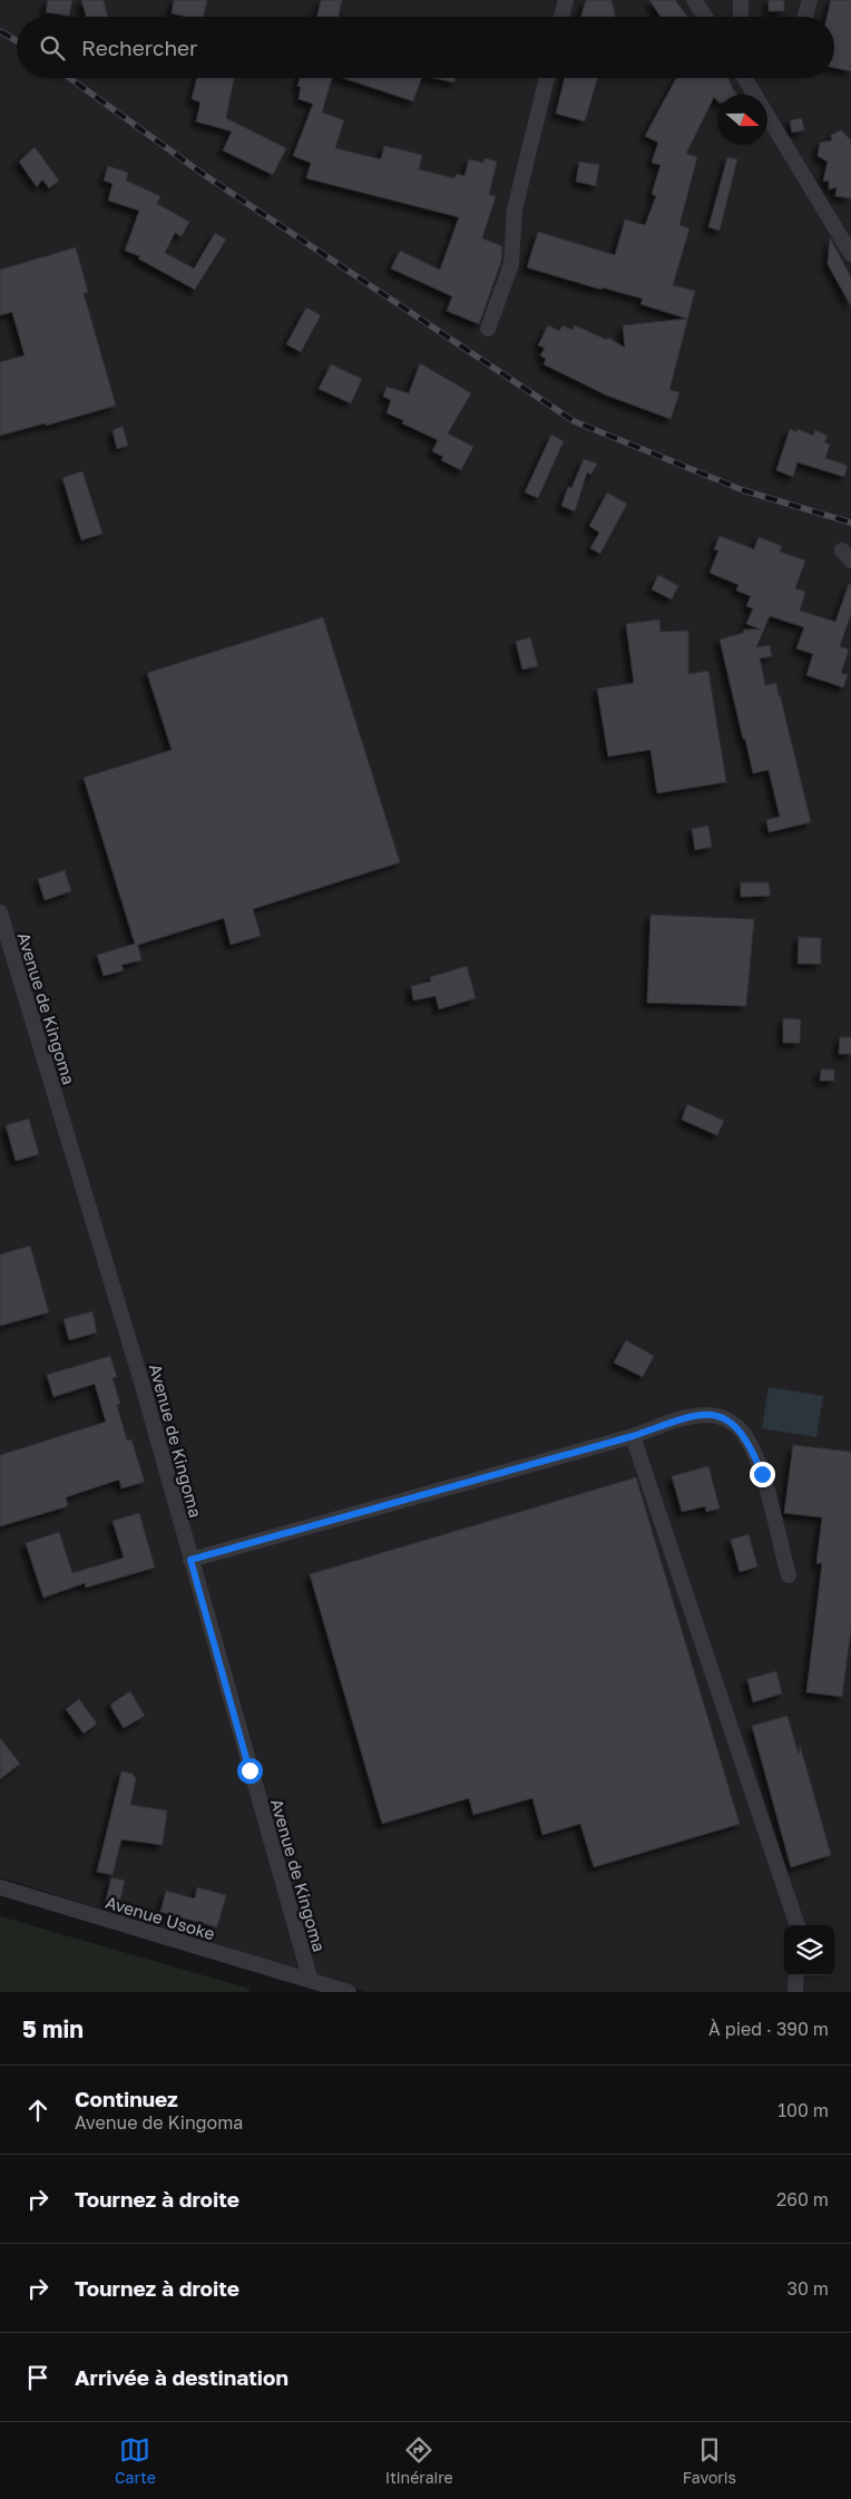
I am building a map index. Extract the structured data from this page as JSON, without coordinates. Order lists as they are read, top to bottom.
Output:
{
  "streets": {
    "street": ["Avenue de Kingoma", "Avenue Usoke"]
  },
  "crossings": [
    ["Avenue de Kingoma", "Avenue Usoke"]
  ],
  "north": "right",
  "page": {
    "search": "Rechercher",
    "heading": ["5 min", "À pied · 390 m"],
    "list": [
      ["Continuez", "Avenue de Kingoma", "100 m"],
      ["Tournez à droite", "260 m"],
      ["Tournez à droite", "30 m"],
      "Arrivée à destination"
    ],
    "nav": ["Carte", "Itinéraire", "Favoris"]
  }
}
